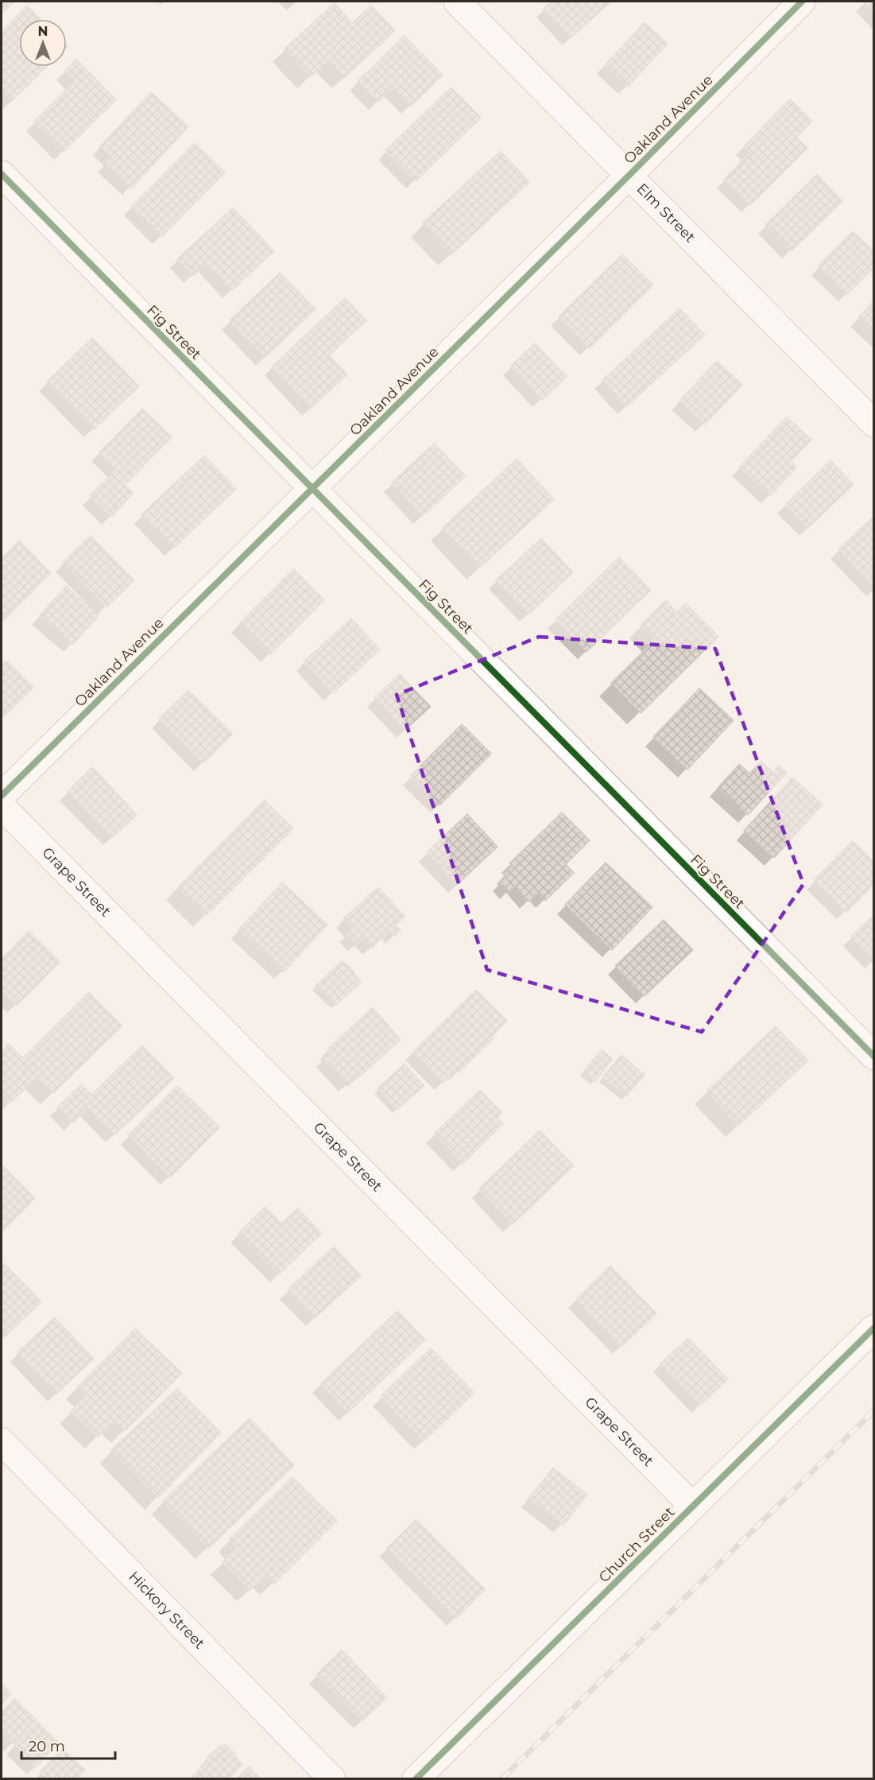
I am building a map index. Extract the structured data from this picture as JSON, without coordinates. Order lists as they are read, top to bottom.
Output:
{
  "streets": {
    "street": [
      "Oakland Avenue",
      "Elm Street",
      "Fig Street",
      "Grape Street",
      "Church Street",
      "Hickory Street"
    ]
  },
  "crossings": [
    ["Oakland Avenue", "Elm Street"],
    ["Oakland Avenue", "Fig Street"],
    ["Grape Street", "Church Street"]
  ],
  "scale_bar": "20 m",
  "north": "top"
}
